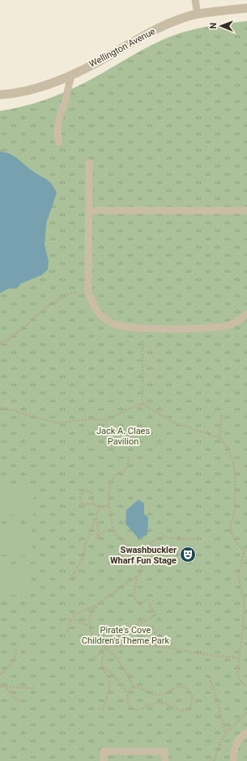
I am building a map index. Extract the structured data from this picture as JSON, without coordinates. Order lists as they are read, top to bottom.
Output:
{
  "streets": {
    "street": ["Wellington Avenue"]
  },
  "parks": ["Jack A. Claes Pavilion", "Pirate's Cove Children's Theme Park"],
  "places": {
    "theatre": ["Swashbuckler Wharf Fun Stage"]
  },
  "north": "left"
}
